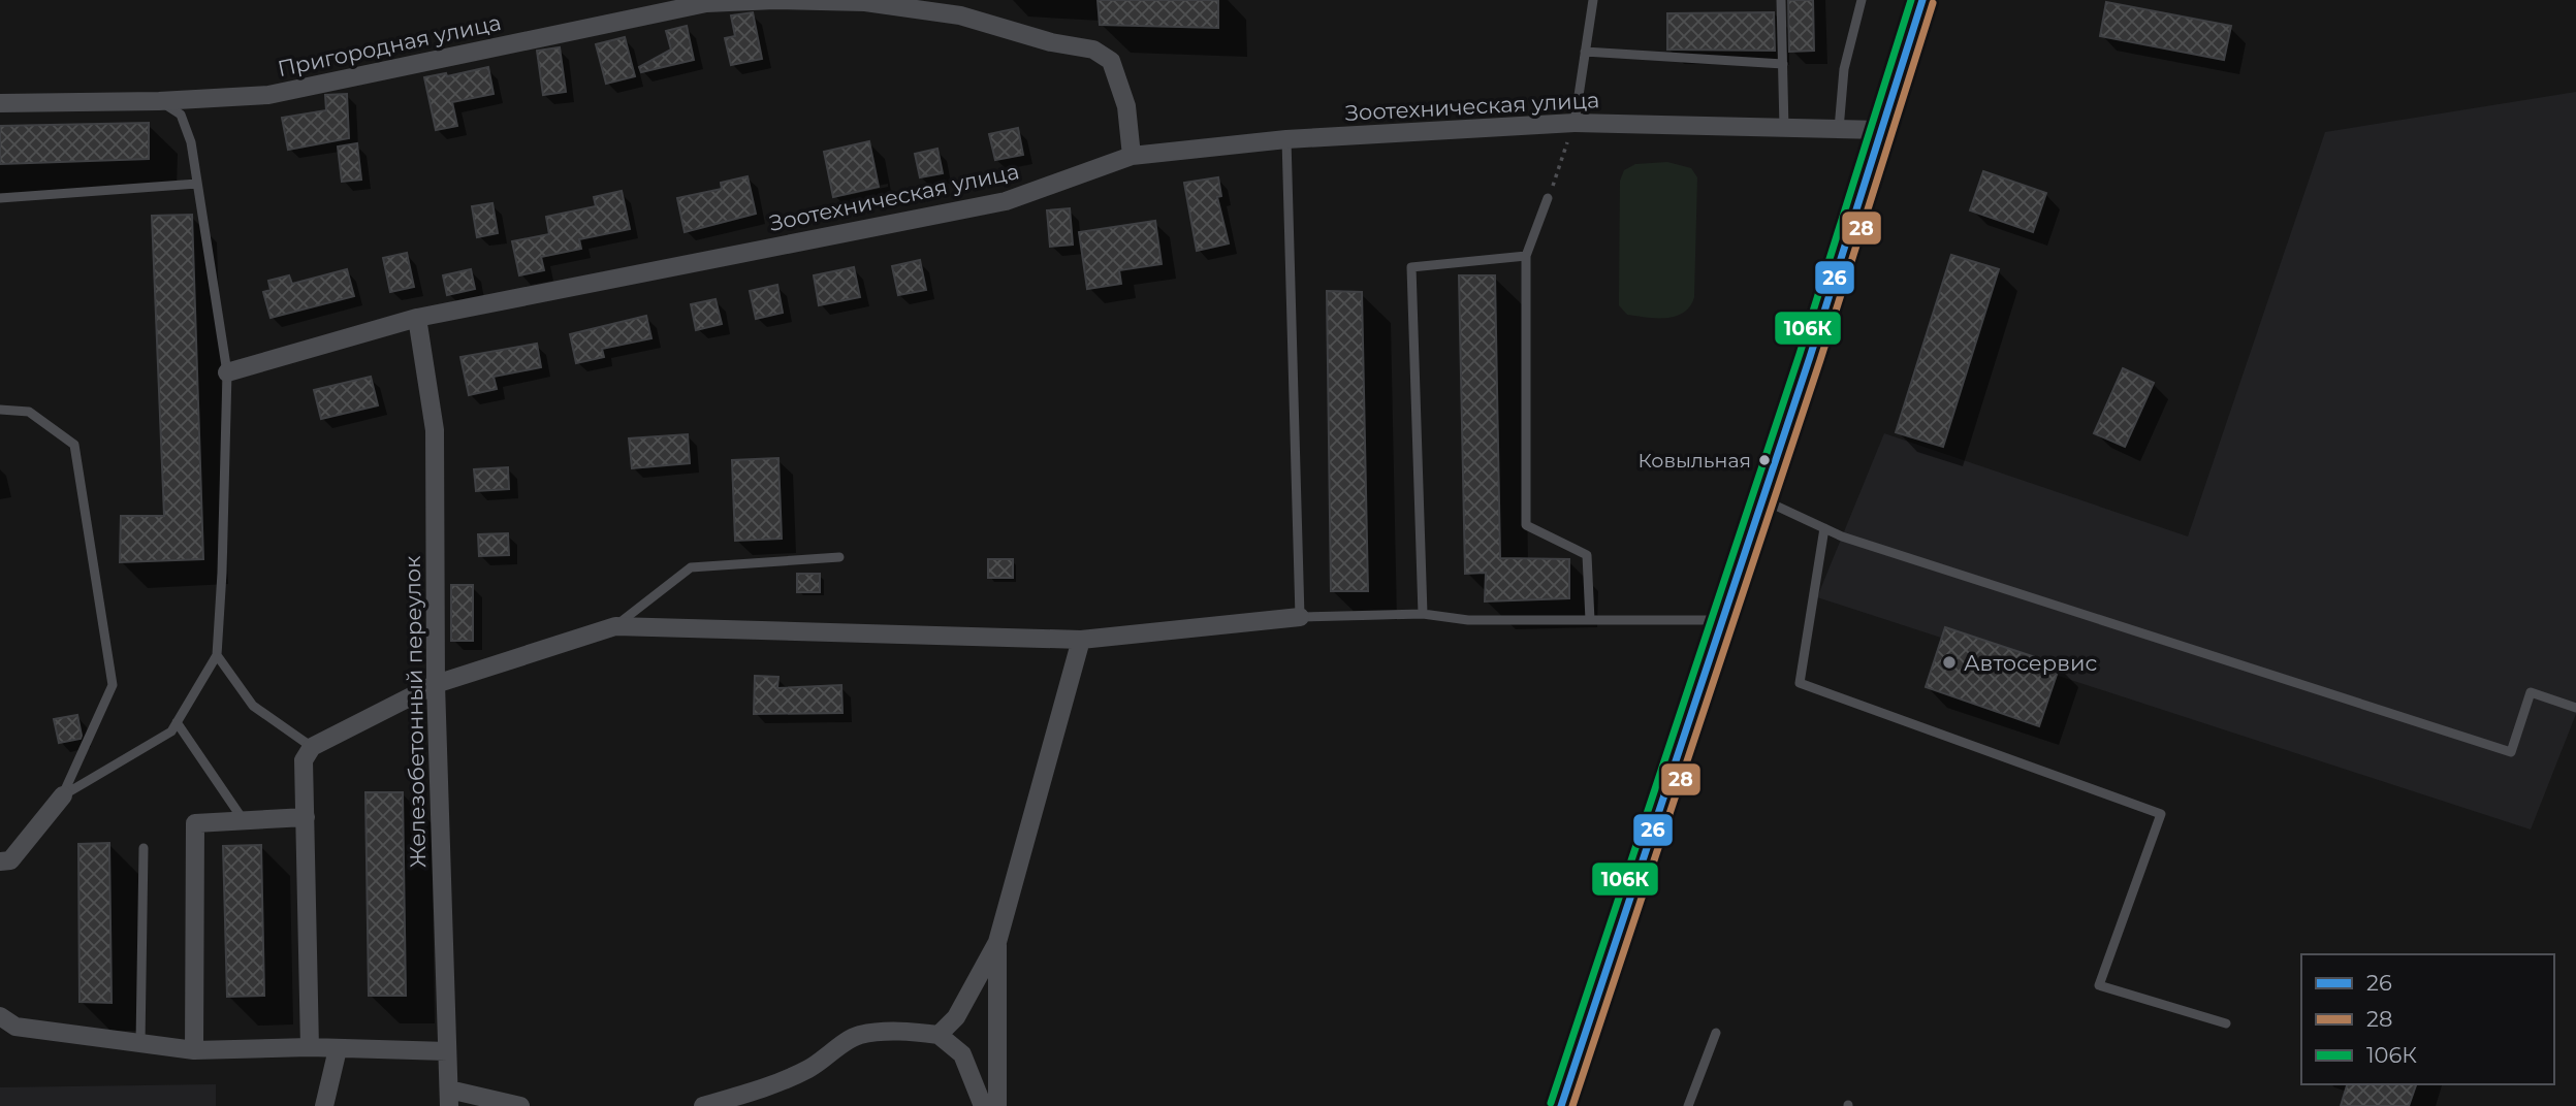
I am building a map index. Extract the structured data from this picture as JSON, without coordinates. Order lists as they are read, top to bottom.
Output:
{
  "streets": {
    "street": ["Пригородная улица", "Зоотехническая улица", "Железобетонный переулок"]
  },
  "crossings": [
    ["Пригородная улица", "Зоотехническая улица"],
    ["Зоотехническая улица", "Железобетонный переулок"]
  ],
  "places": ["Ковыльная", "Автосервис"],
  "lines": ["transit line 26", "transit line 106К", "transit line 28"],
  "legend": ["26", "28", "106К"]
}
